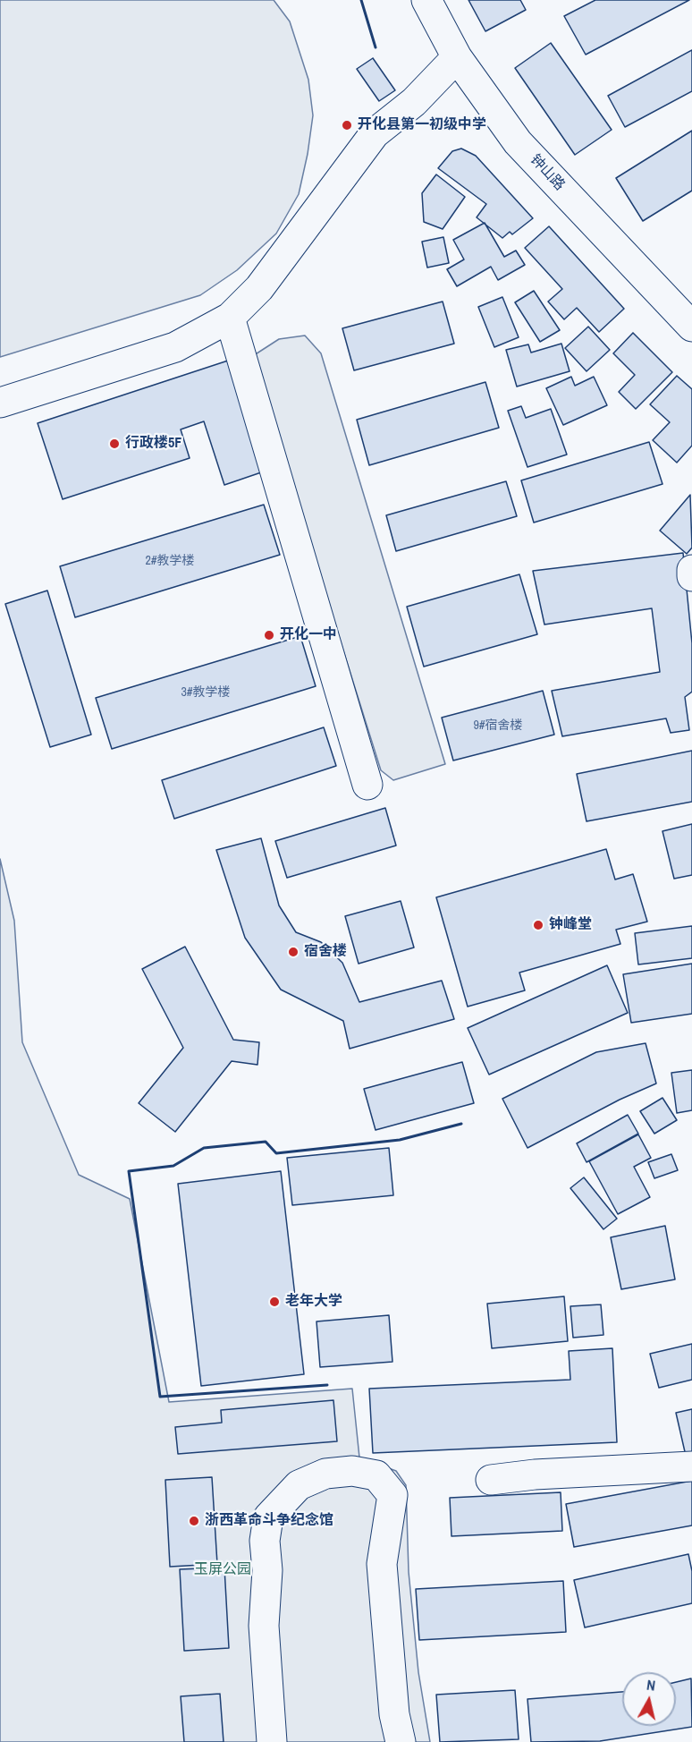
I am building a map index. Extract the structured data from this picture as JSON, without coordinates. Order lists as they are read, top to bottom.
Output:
{
  "streets": {
    "street": ["钟山路"]
  },
  "parks": ["玉屏公园"],
  "places": [
    "开化县第一初级中学",
    "行政楼5F",
    "开化一中",
    "钟峰堂",
    "宿舍楼",
    "老年大学",
    "浙西革命斗争纪念馆"
  ],
  "house_numbers": ["2#教学楼", "3#教学楼", "9#宿舍楼"],
  "north": "top"
}
